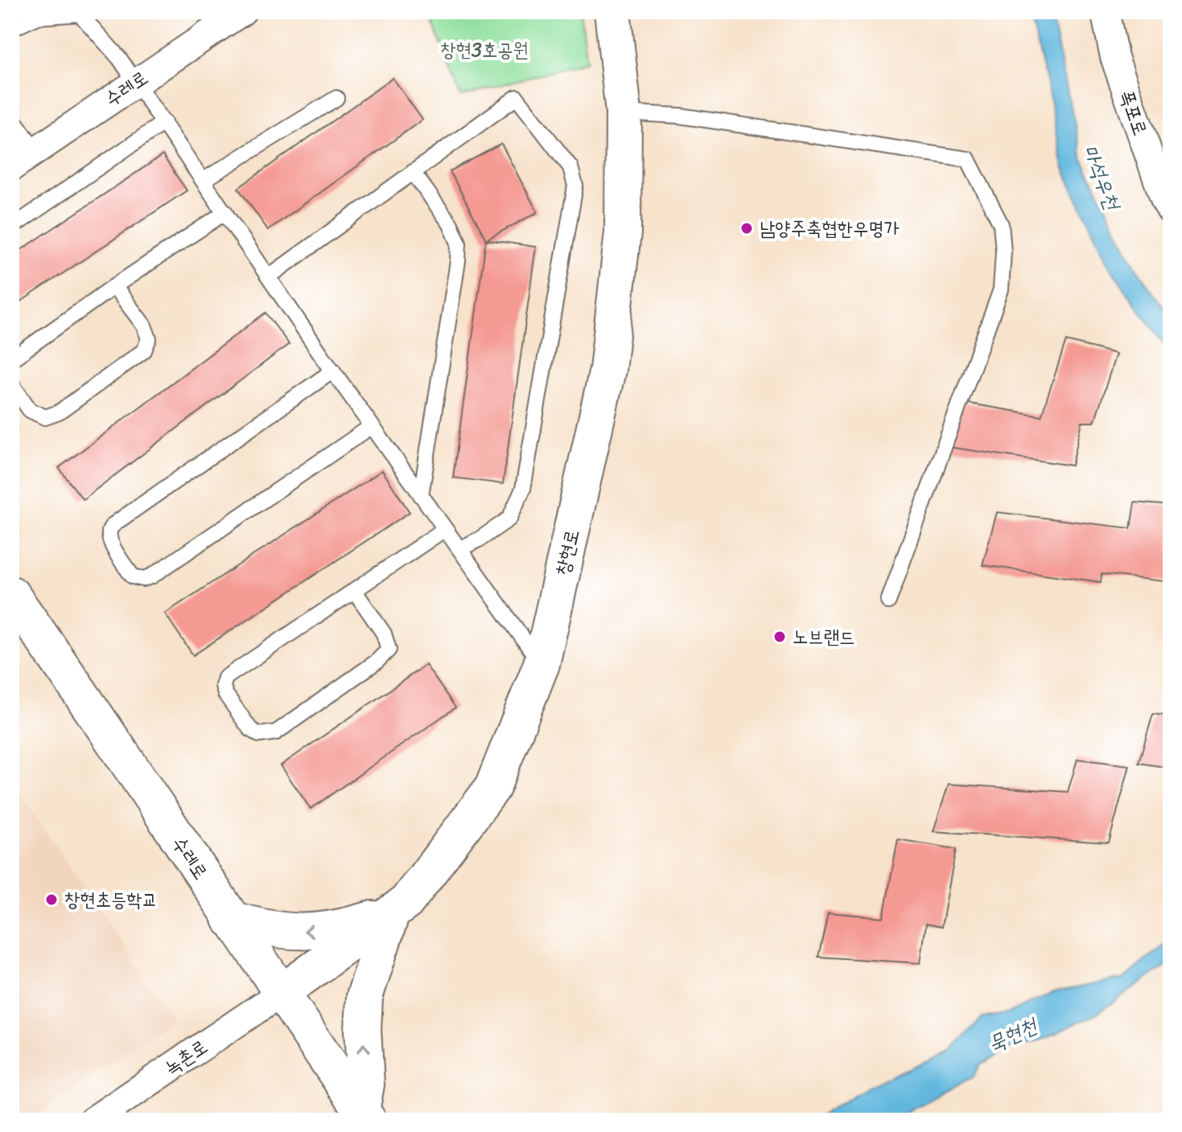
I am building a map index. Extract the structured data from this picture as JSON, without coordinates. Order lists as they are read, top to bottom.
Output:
{
  "streets": {
    "main road": ["수레로", "창현로"],
    "street": ["폭포로", "녹촌로"]
  },
  "crossings": [
    ["수레로", "창현로"],
    ["수레로", "녹촌로"],
    ["창현로", "녹촌로"]
  ],
  "water": ["마석우천", "묵현천"],
  "parks": ["창현3호공원"],
  "places": ["남양주축협한우명가", "노브랜드", "창현초등학교"]
}
